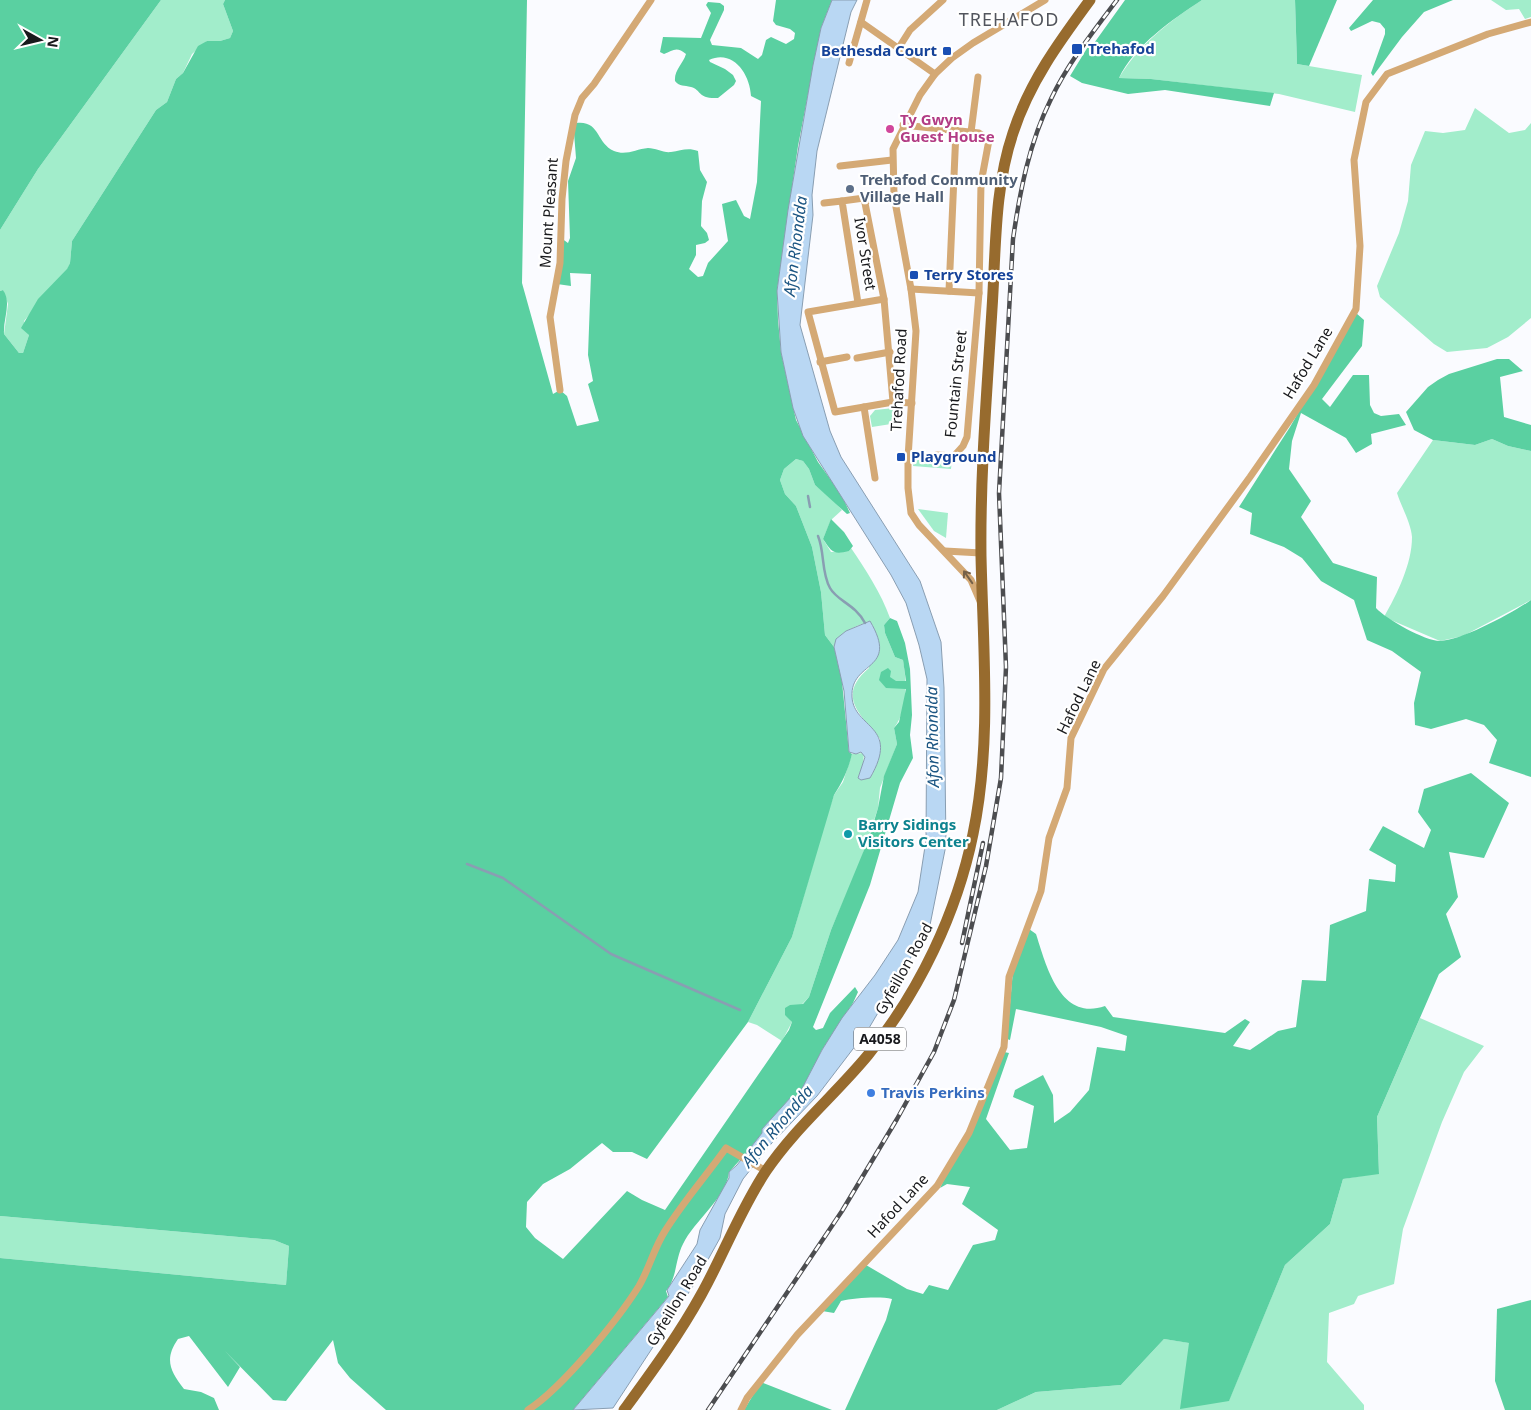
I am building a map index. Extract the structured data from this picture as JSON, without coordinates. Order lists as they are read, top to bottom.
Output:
{
  "streets": {
    "main road": ["Gyfeillon Road", "A4058"],
    "street": [
      "Mount Pleasant",
      "Ivor Street",
      "Hafod Lane",
      "Trehafod Road",
      "Fountain Street"
    ]
  },
  "crossings": [
    ["Ivor Street", "Trehafod Road"],
    ["Trehafod Road", "Gyfeillon Road"],
    ["Gyfeillon Road", "A4058"]
  ],
  "districts": ["TREHAFOD"],
  "water": ["Afon Rhondda"],
  "places": {
    "transit": [
      "Trehafod",
      "Bethesda Court",
      "Terry Stores",
      "Playground"
    ],
    "other": [
      "Ty Gwyn Guest House",
      "Trehafod Community Village Hall",
      "Barry Sidings Visitors Center",
      "Travis Perkins"
    ]
  },
  "north": "right"
}
